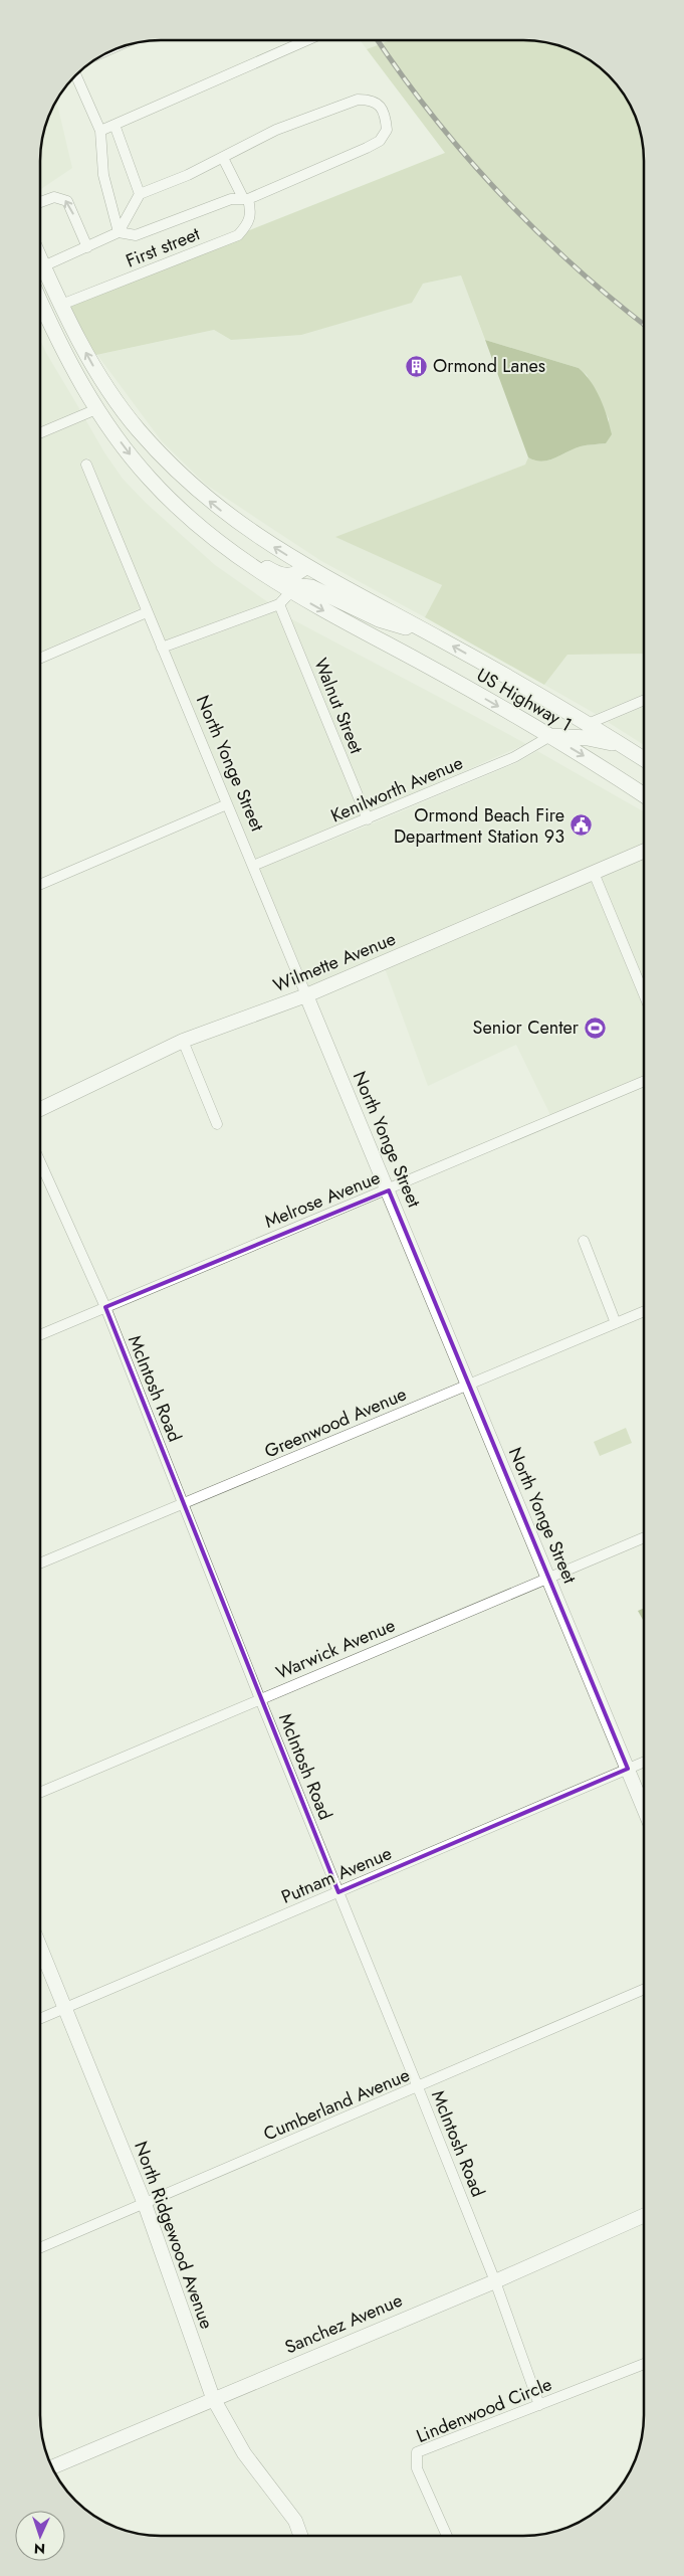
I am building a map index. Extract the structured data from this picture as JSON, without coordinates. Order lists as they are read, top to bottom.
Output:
{
  "streets": {
    "main road": ["US Highway 1"],
    "street": [
      "First street",
      "Walnut Street",
      "North Yonge Street",
      "Kenilworth Avenue",
      "Wilmette Avenue",
      "Melrose Avenue",
      "McIntosh Road",
      "Greenwood Avenue",
      "Warwick Avenue",
      "Putnam Avenue",
      "Cumberland Avenue",
      "North Ridgewood Avenue",
      "Sanchez Avenue",
      "Lindenwood Circle"
    ]
  },
  "crossings": [
    ["US Highway 1", "Kenilworth Avenue"],
    ["Walnut Street", "Kenilworth Avenue"],
    ["North Yonge Street", "Kenilworth Avenue"],
    ["North Yonge Street", "Wilmette Avenue"],
    ["North Yonge Street", "Melrose Avenue"],
    ["North Yonge Street", "Greenwood Avenue"],
    ["North Yonge Street", "Warwick Avenue"],
    ["North Yonge Street", "Putnam Avenue"],
    ["Melrose Avenue", "McIntosh Road"],
    ["McIntosh Road", "Greenwood Avenue"],
    ["McIntosh Road", "Warwick Avenue"],
    ["McIntosh Road", "Putnam Avenue"],
    ["McIntosh Road", "Cumberland Avenue"],
    ["McIntosh Road", "Sanchez Avenue"],
    ["McIntosh Road", "Lindenwood Circle"],
    ["Putnam Avenue", "North Ridgewood Avenue"],
    ["Cumberland Avenue", "North Ridgewood Avenue"],
    ["North Ridgewood Avenue", "Sanchez Avenue"]
  ],
  "places": {
    "building": ["Ormond Lanes"],
    "public building": ["Ormond Beach Fire Department Station 93"],
    "sports": ["Senior Center"]
  },
  "north": "bottom"
}
